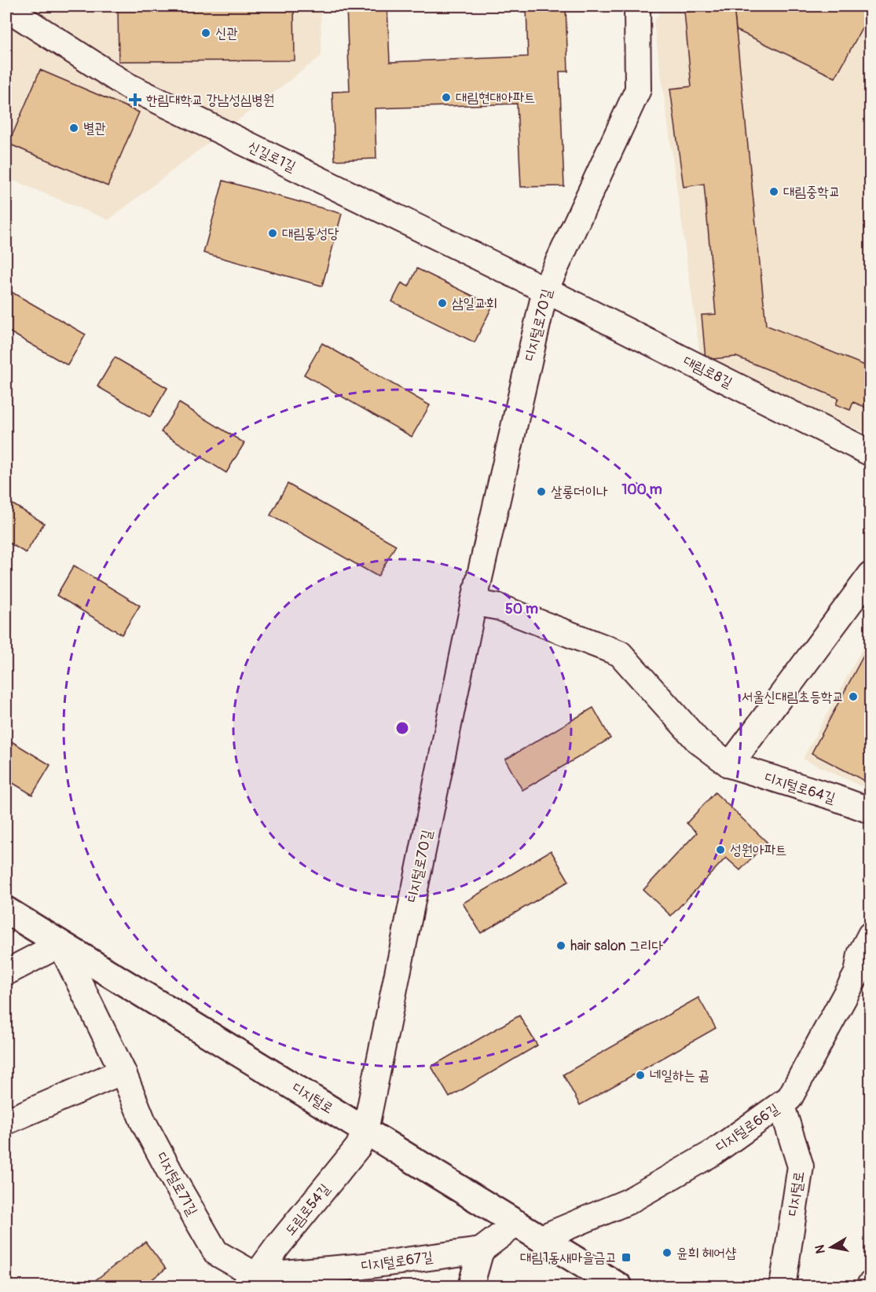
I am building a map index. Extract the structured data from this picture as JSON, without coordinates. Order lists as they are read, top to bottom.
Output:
{
  "streets": {
    "main road": ["디지털로"],
    "street": [
      "신길로1길",
      "디지털로70길",
      "대림로8길",
      "디지털로64길",
      "디지털로66길",
      "디지털로71길",
      "도림로54길",
      "디지털로67길"
    ]
  },
  "crossings": [
    ["신길로1길", "디지털로70길"],
    ["신길로1길", "대림로8길"],
    ["디지털로70길", "대림로8길"],
    ["디지털로70길", "디지털로"],
    ["디지털로70길", "도림로54길"],
    ["디지털로", "디지털로66길"],
    ["디지털로", "디지털로71길"],
    ["디지털로", "도림로54길"],
    ["디지털로", "디지털로67길"],
    ["디지털로71길", "도림로54길"],
    ["디지털로71길", "디지털로67길"],
    ["도림로54길", "디지털로67길"]
  ],
  "places": {
    "other": [
      "신관",
      "대림현대아파트",
      "별관",
      "대림중학교",
      "대림동성당",
      "삼일교회",
      "살롱더이나",
      "서울신대림초등학교",
      "성원아파트",
      "hair salon 그리다",
      "네일하는 곰",
      "윤희 헤어샵"
    ],
    "health": ["한림대학교 강남성심병원"],
    "transit": ["대림1동새마을금고"]
  },
  "north": "left",
  "rings": ["100 m", "50 m"]
}
